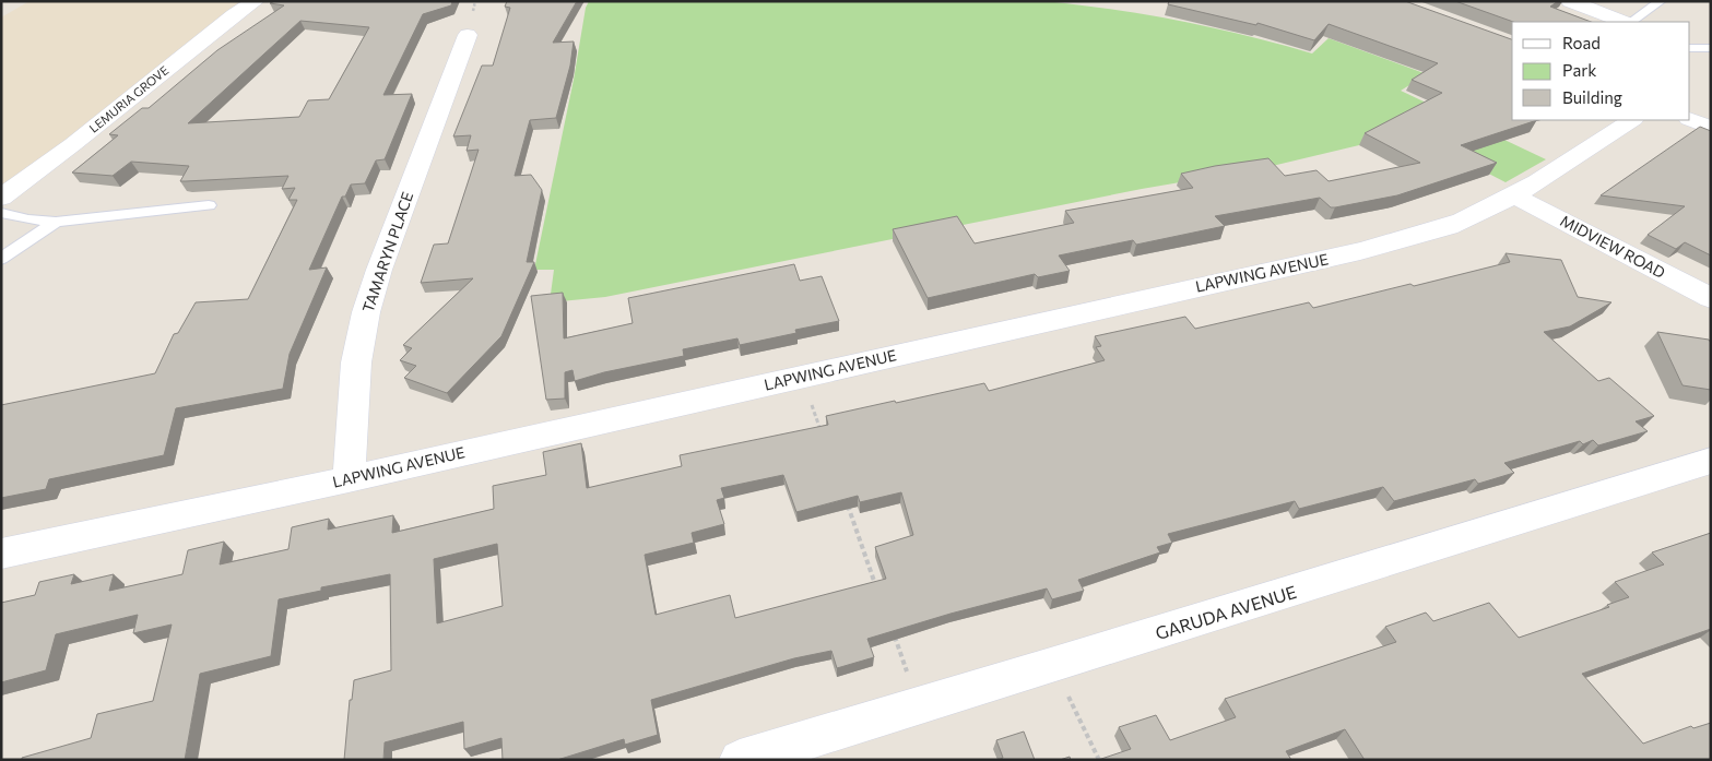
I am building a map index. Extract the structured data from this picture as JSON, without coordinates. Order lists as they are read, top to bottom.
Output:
{
  "streets": {
    "street": [
      "LEMURIA GROVE",
      "MIDVIEW ROAD",
      "TAMARYN PLACE",
      "LAPWING AVENUE",
      "GARUDA AVENUE"
    ]
  },
  "crossings": [
    ["MIDVIEW ROAD", "LAPWING AVENUE"],
    ["TAMARYN PLACE", "LAPWING AVENUE"]
  ],
  "legend": ["Road", "Park", "Building"]
}
